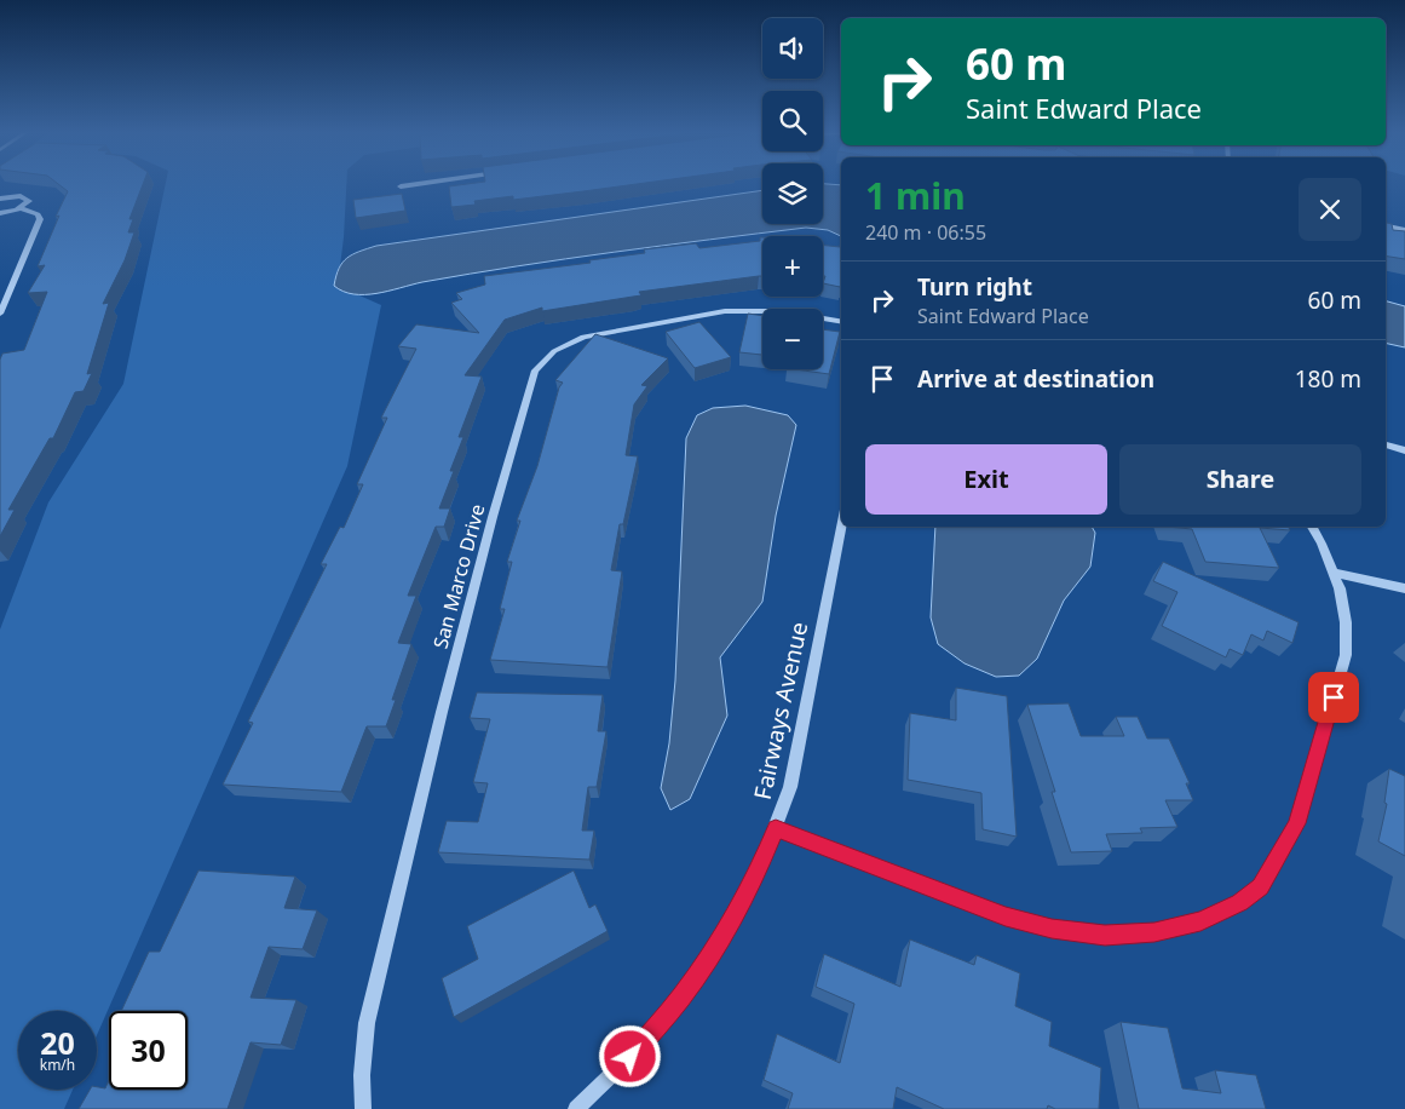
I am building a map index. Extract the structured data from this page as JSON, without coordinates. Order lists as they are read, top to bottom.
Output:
{
  "streets": {
    "street": ["San Marco Drive", "Fairways Avenue"]
  },
  "page": {
    "map_buttons": ["+", "−"],
    "turn": ["60 m", "Saint Edward Place"],
    "heading": ["1 min", "240 m · 06:55"],
    "list": [
      {
        "name": "Turn right",
        "note": "Saint Edward Place",
        "value": "60 m"
      },
      {
        "name": "Arrive at destination",
        "value": "180 m"
      }
    ],
    "buttons": ["Exit", "Share"],
    "speed": "20 km/h",
    "limit": "30"
  }
}
